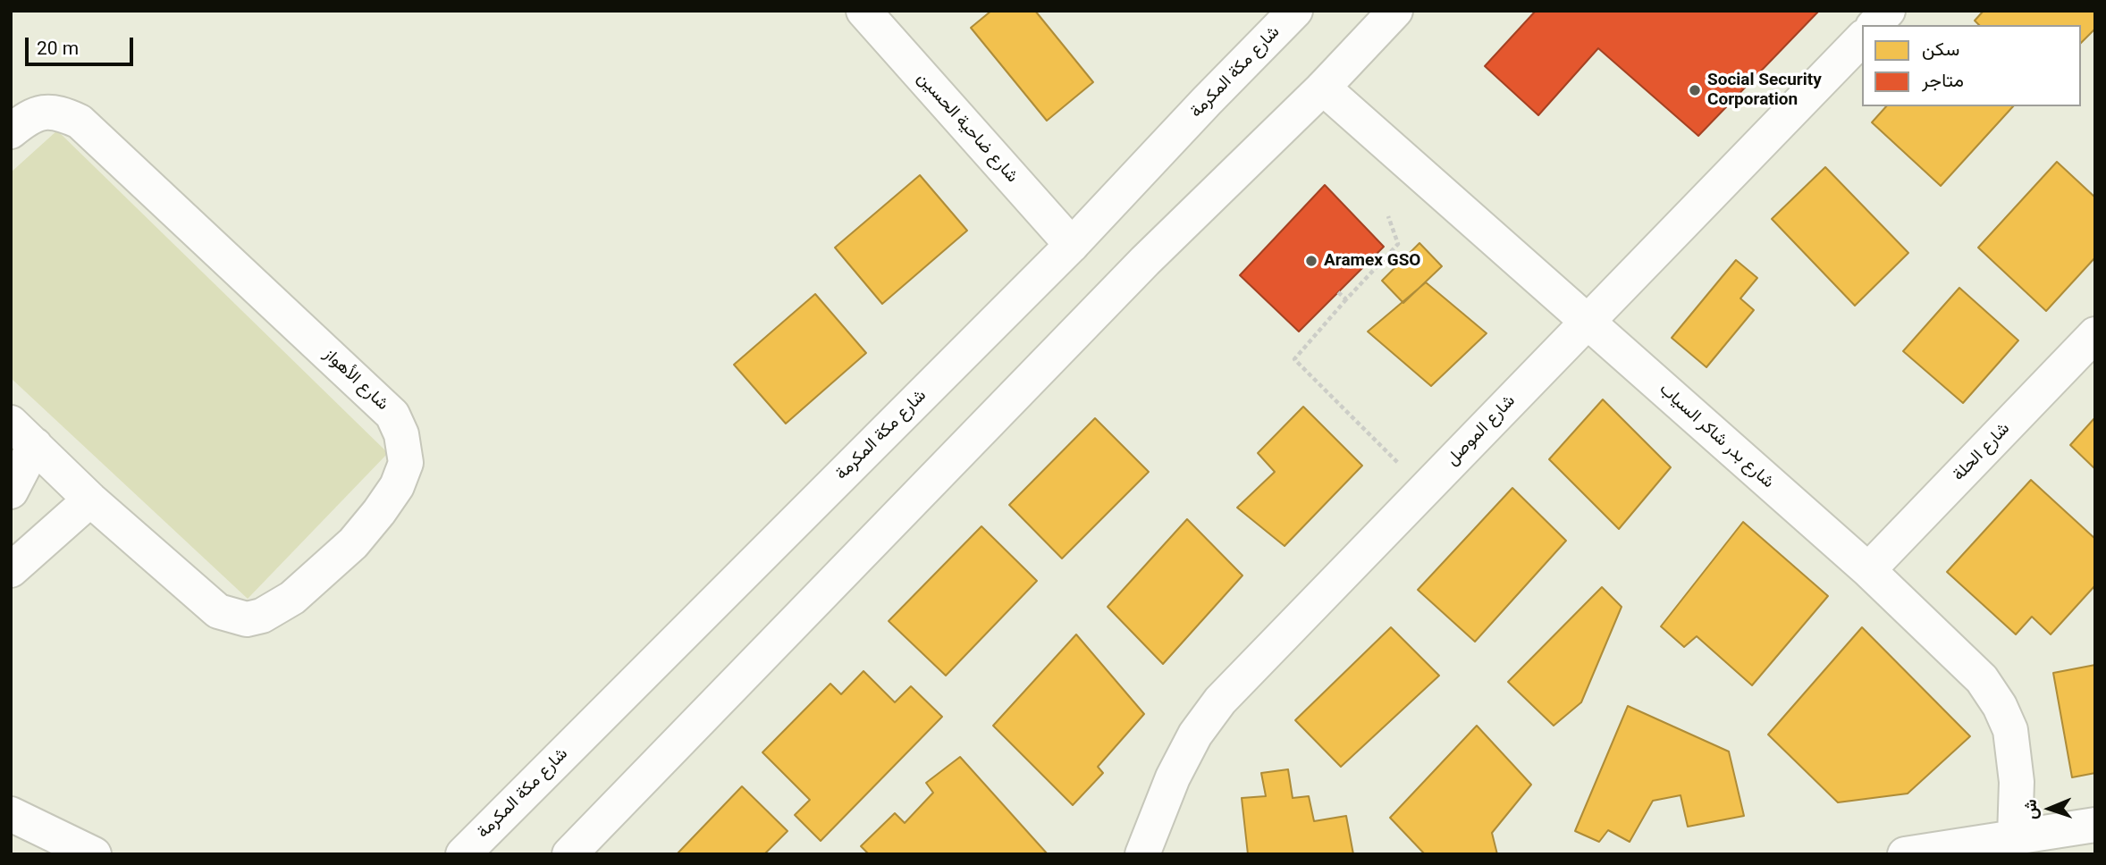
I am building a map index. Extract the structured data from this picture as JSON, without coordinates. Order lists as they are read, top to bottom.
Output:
{
  "streets": {
    "street": [
      "شارع مكة المكرمة",
      "شارع ضاحية الحسين",
      "شارع الأهواز",
      "شارع الموصل",
      "شارع بدر شاكر السياب",
      "شارع الحلة"
    ]
  },
  "crossings": [
    ["شارع مكة المكرمة", "شارع ضاحية الحسين"],
    ["شارع الموصل", "شارع بدر شاكر السياب"],
    ["شارع بدر شاكر السياب", "شارع الحلة"]
  ],
  "places": ["Social Security Corporation", "Aramex GSO"],
  "legend": ["سكن", "متاجر"],
  "scale_bar": "20 m",
  "north": "left"
}
